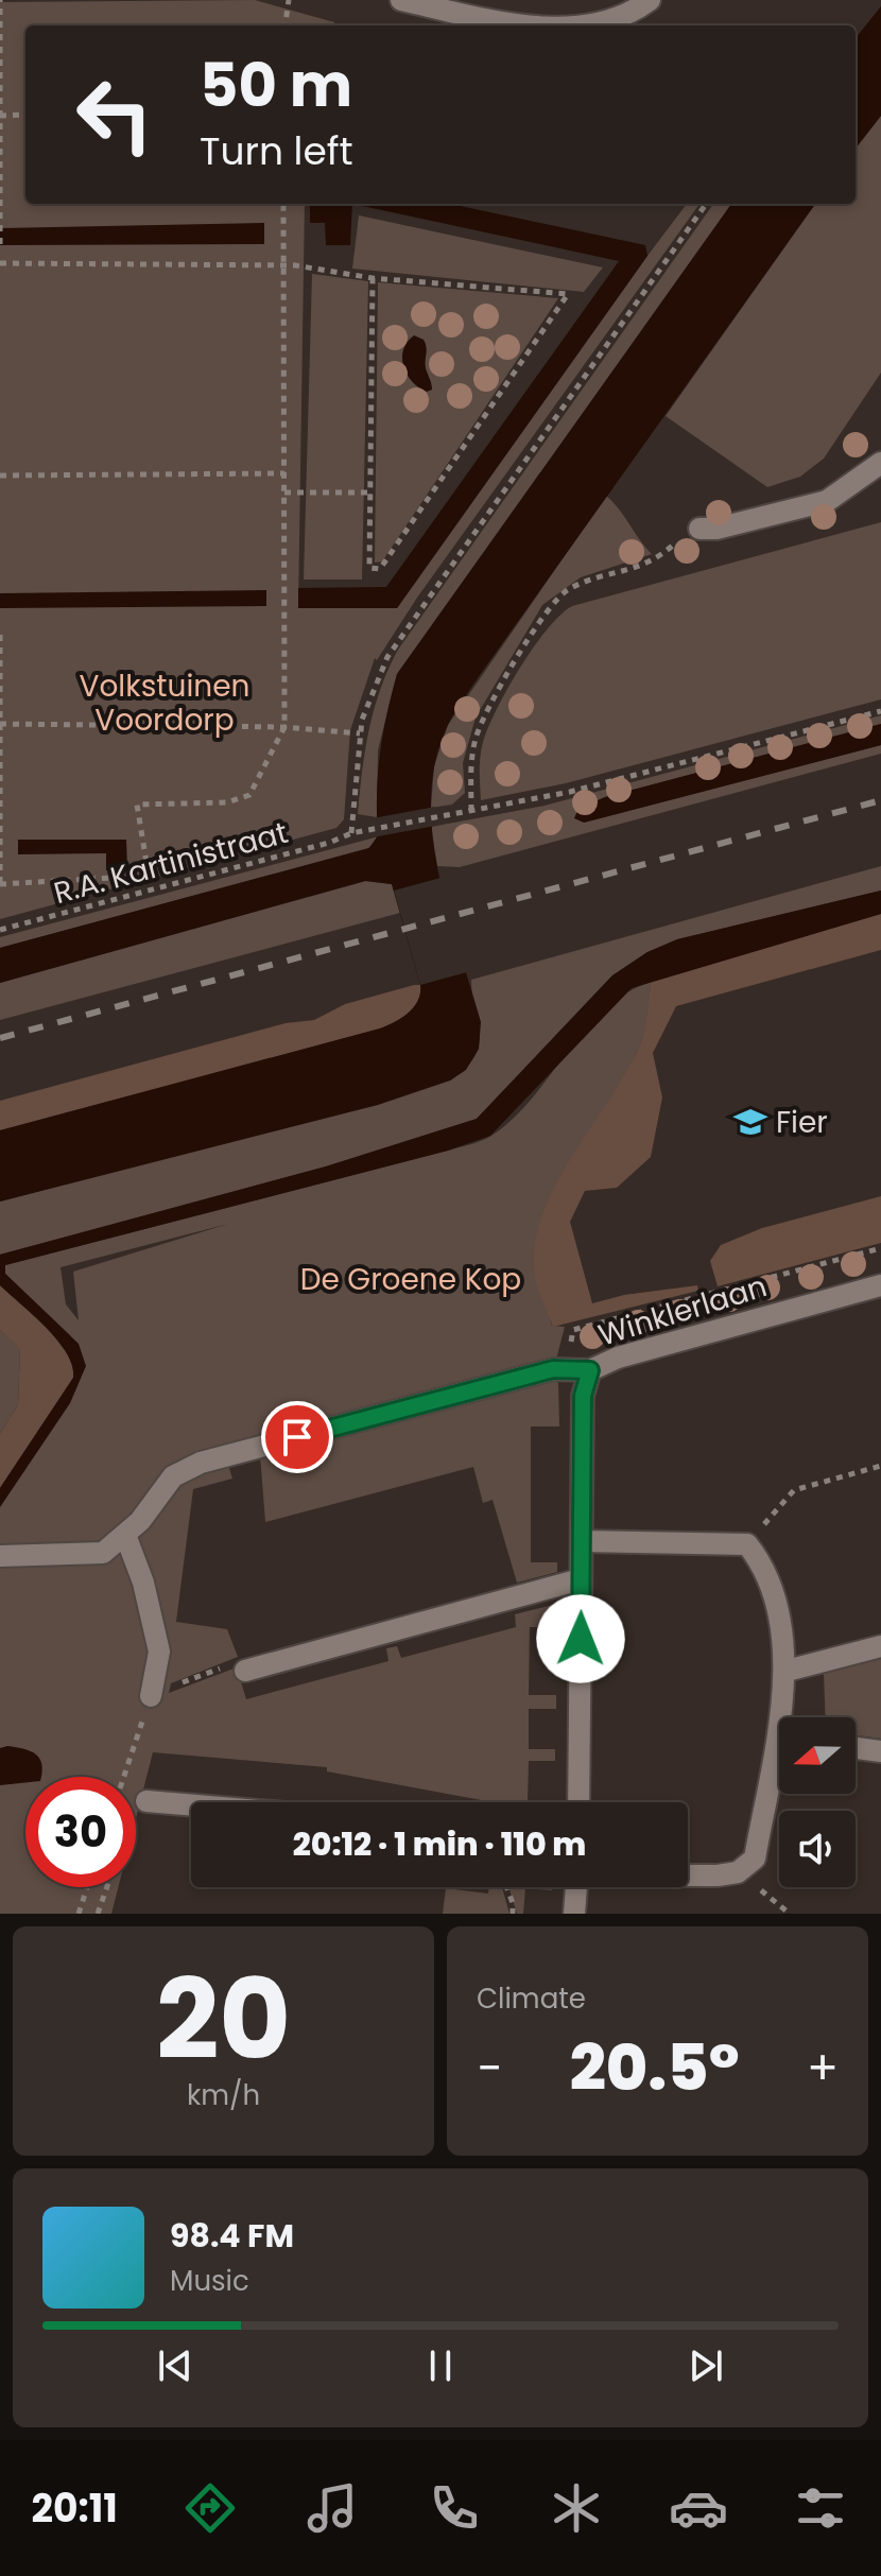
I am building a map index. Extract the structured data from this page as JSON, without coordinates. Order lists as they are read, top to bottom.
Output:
{
  "streets": {
    "street": ["Winklerlaan"],
    "path": ["R.A. Kartinistraat"]
  },
  "parks": ["Volkstuinen Voordorp", "De Groene Kop"],
  "places": {
    "school or university": ["Fier"]
  },
  "north": "left",
  "page": {
    "turn": ["50 m", "Turn left"],
    "limit": "30",
    "trip": "20:12 · 1 min · 110 m",
    "tile": [
      ["20", "km/h"],
      "Climate"
    ],
    "heat": ["−", "20.5°", "+"],
    "song": ["98.4 FM", "Music"],
    "tabs": "20:11"
  }
}
